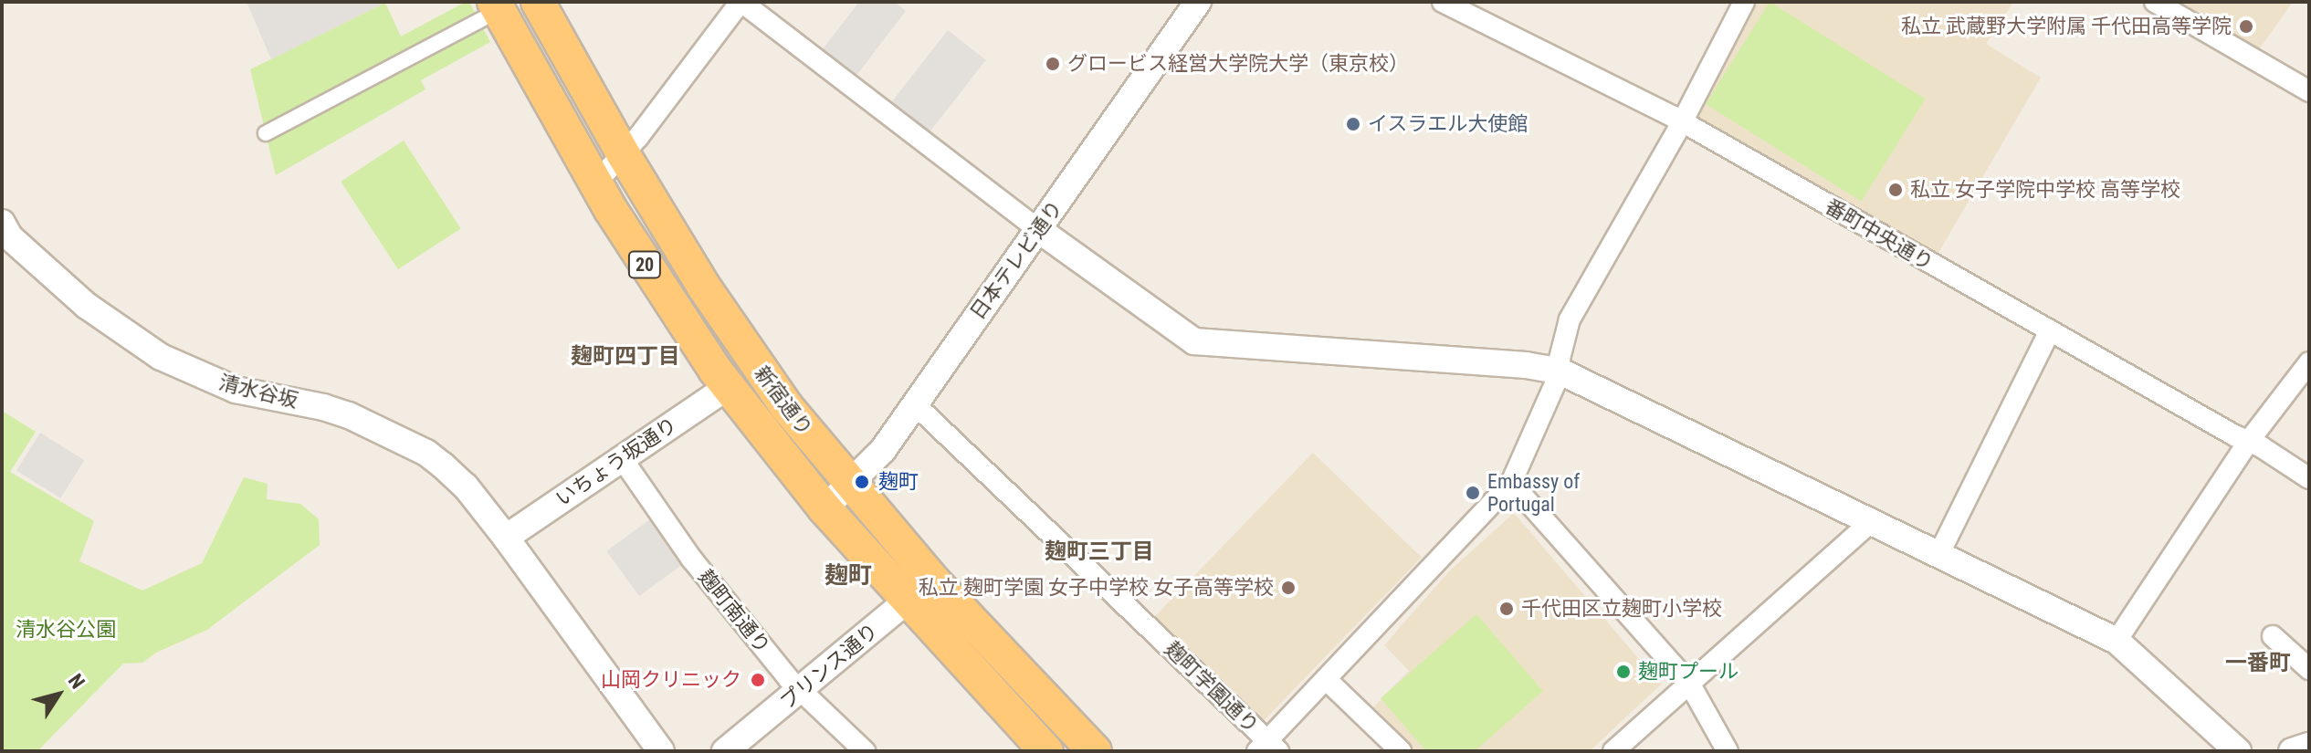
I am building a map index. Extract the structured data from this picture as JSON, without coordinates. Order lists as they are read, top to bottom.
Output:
{
  "streets": {
    "highway": ["20", "新宿通り"],
    "street": [
      "番町中央通り",
      "日本テレビ通り",
      "清水谷坂",
      "いちょう坂通り",
      "麹町南通り",
      "プリンス通り",
      "麹町学園通り"
    ]
  },
  "crossings": [
    ["日本テレビ通り", "新宿通り"],
    ["日本テレビ通り", "麹町学園通り"],
    ["清水谷坂", "いちょう坂通り"],
    ["新宿通り", "いちょう坂通り"],
    ["新宿通り", "プリンス通り"],
    ["いちょう坂通り", "麹町南通り"],
    ["麹町南通り", "プリンス通り"]
  ],
  "districts": [
    "麹町四丁目",
    "麹町三丁目",
    "麹町",
    "一番町"
  ],
  "parks": ["清水谷公園"],
  "places": [
    "私立 武蔵野大学附属 千代田高等学院",
    "グロービス経営大学院大学（東京校）",
    "イスラエル大使館",
    "私立 女子学院中学校 高等学校",
    "麹町",
    "Embassy of Portugal",
    "私立 麹町学園 女子中学校 女子高等学校",
    "千代田区立麹町小学校",
    "麹町プール",
    "山岡クリニック"
  ],
  "north": "top right"
}
